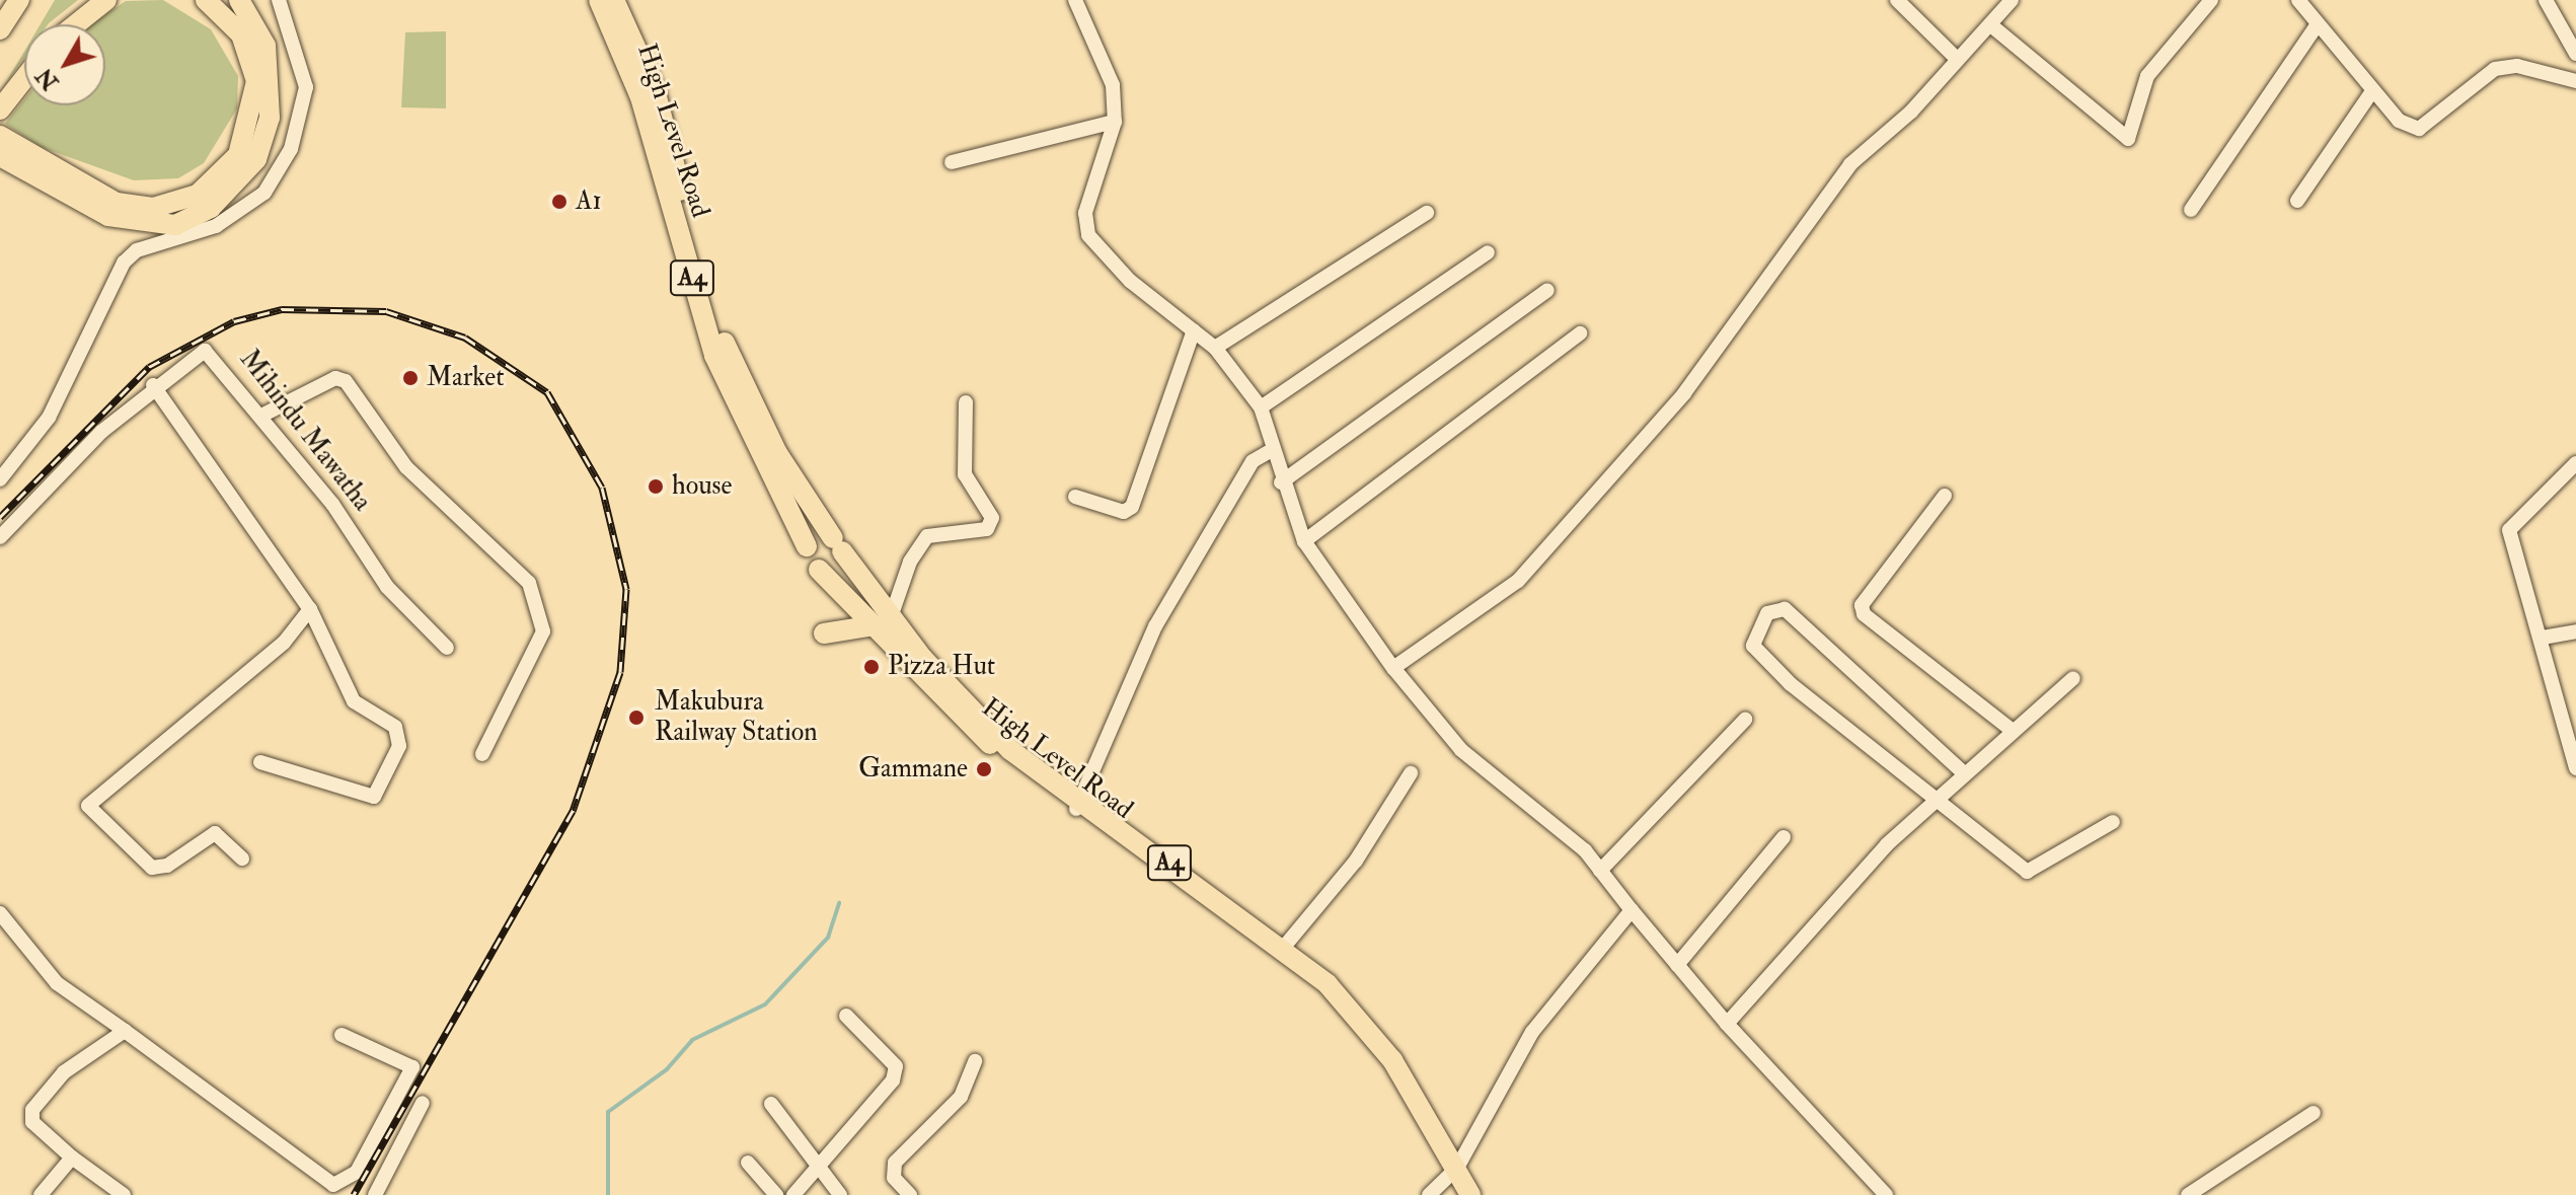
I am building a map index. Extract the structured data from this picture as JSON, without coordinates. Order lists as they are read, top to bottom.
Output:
{
  "streets": {
    "highway": ["High Level Road", "A4"],
    "street": ["Mihindu Mawatha"]
  },
  "places": [
    "A1",
    "Market",
    "house",
    "Pizza Hut",
    "Makubura Railway Station",
    "Gammane"
  ],
  "north": "bottom left"
}
